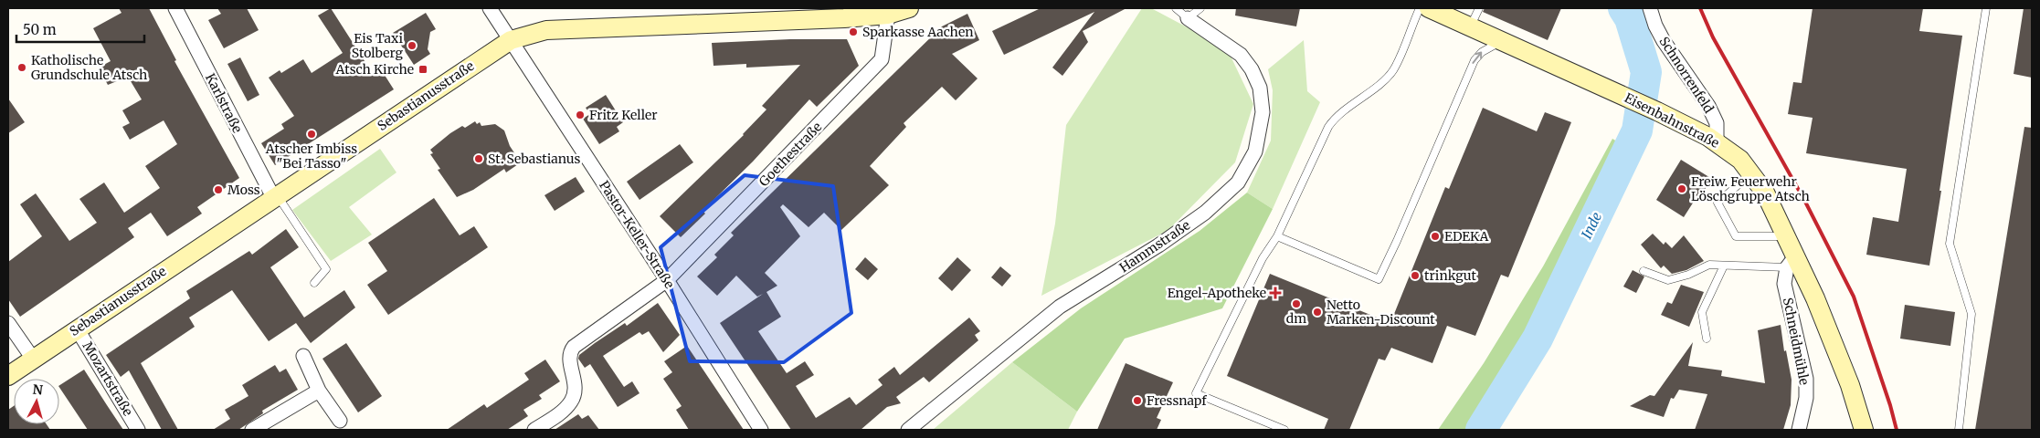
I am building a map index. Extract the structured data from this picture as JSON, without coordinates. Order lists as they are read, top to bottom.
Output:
{
  "streets": {
    "main road": ["Sebastianusstraße", "Eisenbahnstraße"],
    "street": [
      "Schnorrenfeld",
      "Karlstraße",
      "Goethestraße",
      "Pastor-Keller-Straße",
      "Hammstraße",
      "Schneidmühle",
      "Mozartstraße"
    ]
  },
  "crossings": [
    ["Schnorrenfeld", "Eisenbahnstraße"],
    ["Sebastianusstraße", "Karlstraße"],
    ["Sebastianusstraße", "Goethestraße"],
    ["Sebastianusstraße", "Pastor-Keller-Straße"],
    ["Sebastianusstraße", "Mozartstraße"],
    ["Eisenbahnstraße", "Schneidmühle"],
    ["Goethestraße", "Pastor-Keller-Straße"]
  ],
  "water": ["Inde"],
  "places": {
    "other": [
      "Sparkasse Aachen",
      "Eis Taxi Stolberg",
      "Katholische Grundschule Atsch",
      "Fritz Keller",
      "Atscher Imbiss \"Bei Tasso\"",
      "St. Sebastianus",
      "Freiw. Feuerwehr Löschgruppe Atsch",
      "Moss",
      "EDEKA",
      "trinkgut",
      "dm",
      "Netto Marken-Discount",
      "Fressnapf"
    ],
    "transit": ["Atsch Kirche"],
    "health": ["Engel-Apotheke"]
  },
  "scale_bar": "50 m",
  "north": "top"
}
